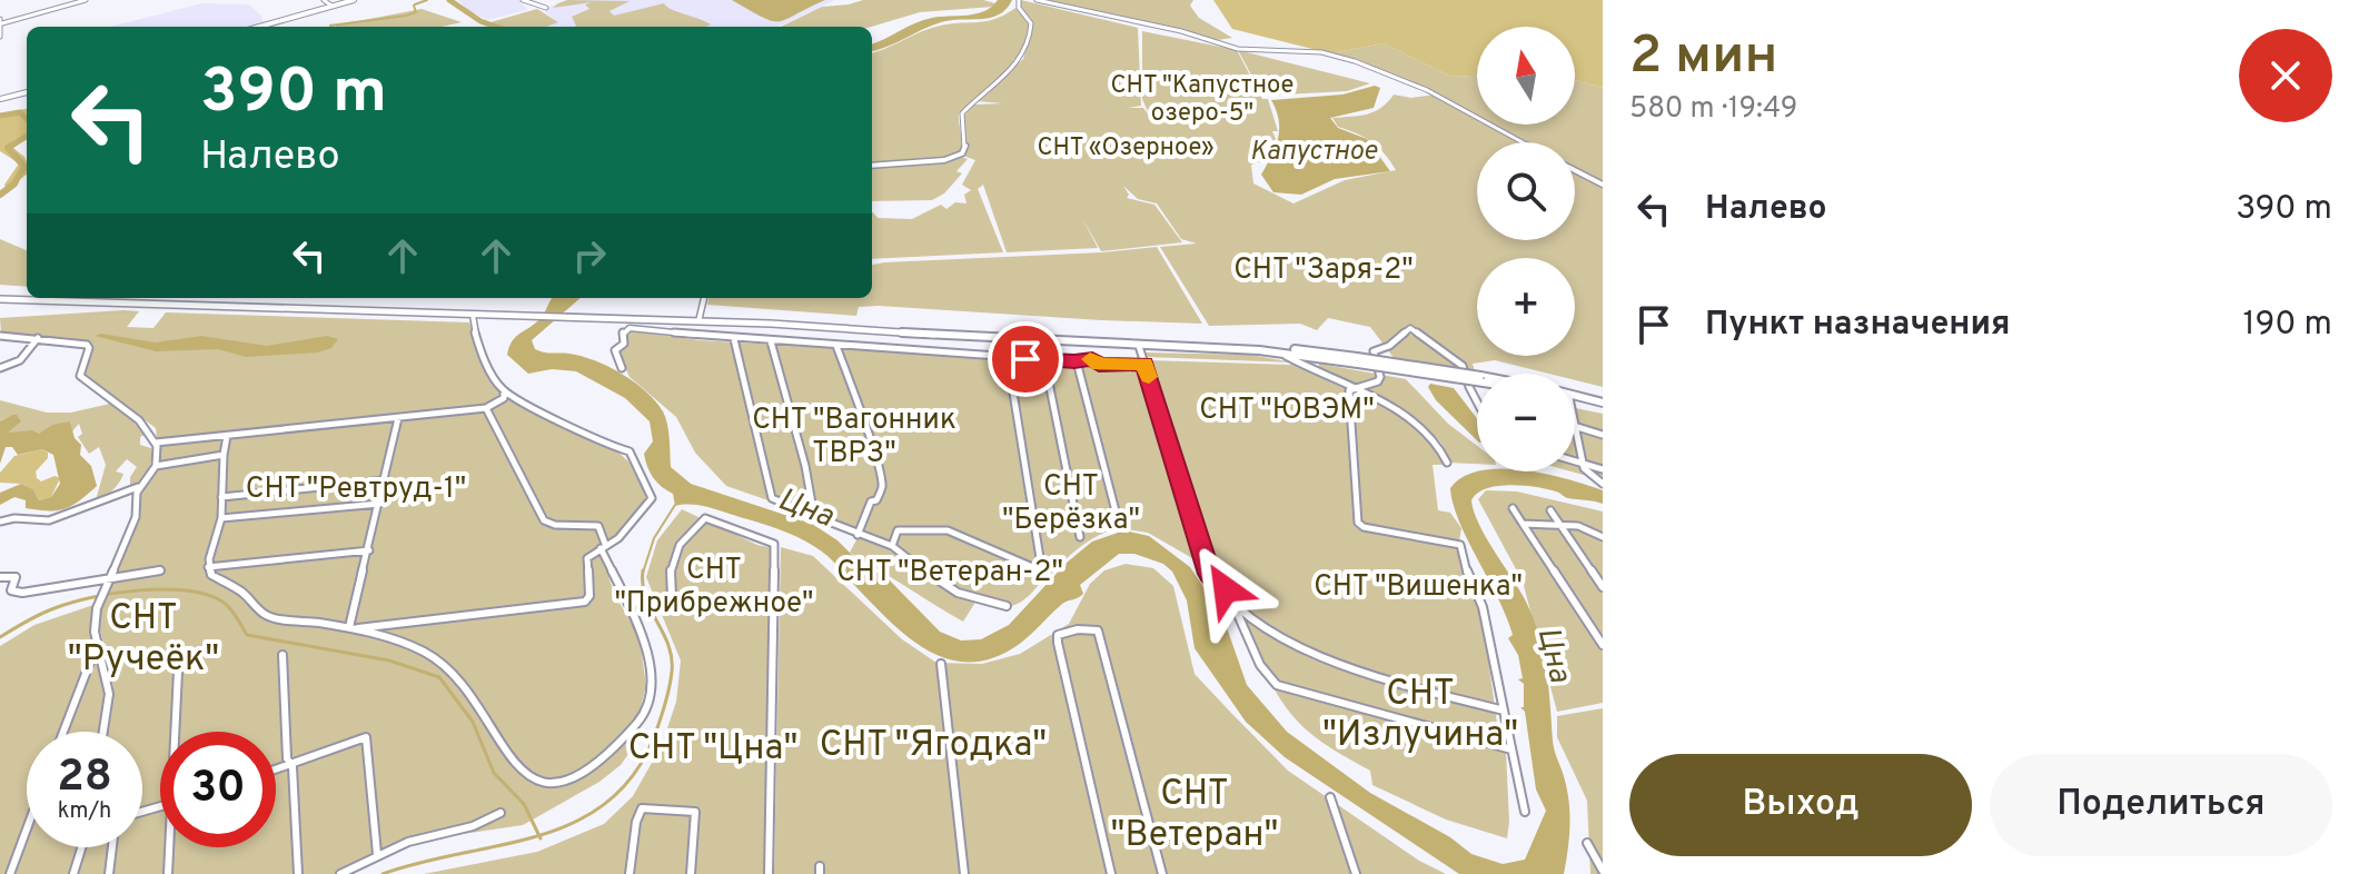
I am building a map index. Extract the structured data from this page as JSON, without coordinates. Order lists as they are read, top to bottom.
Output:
{
  "water": ["Капустное", "Цна"],
  "parks": [
    "СНТ \"Капустное озеро-5\"",
    "СНТ «Озерное»",
    "СНТ \"Заря-2\"",
    "СНТ \"ЮВЭМ\"",
    "СНТ \"Вагонник ТВРЗ\"",
    "СНТ \"Берёзка\"",
    "СНТ \"Ревтруд-1\"",
    "СНТ \"Прибрежное\"",
    "СНТ \"Ветеран-2\"",
    "СНТ \"Вишенка\"",
    "СНТ \"Ручеёк\"",
    "СНТ \"Излучина\"",
    "СНТ \"Ягодка\"",
    "СНТ \"Цна\"",
    "СНТ \"Ветеран\""
  ],
  "north": "top",
  "page": {
    "heading": ["2 мин", "580 m · 19:49"],
    "map_buttons": ["+", "−"],
    "turn": ["390 m", "Налево"],
    "list": [
      {
        "name": "Налево",
        "value": "390 m"
      },
      {
        "name": "Пункт назначения",
        "value": "190 m"
      }
    ],
    "speed": "28 km/h",
    "limit": "30",
    "buttons": ["Выход", "Поделиться"]
  }
}
